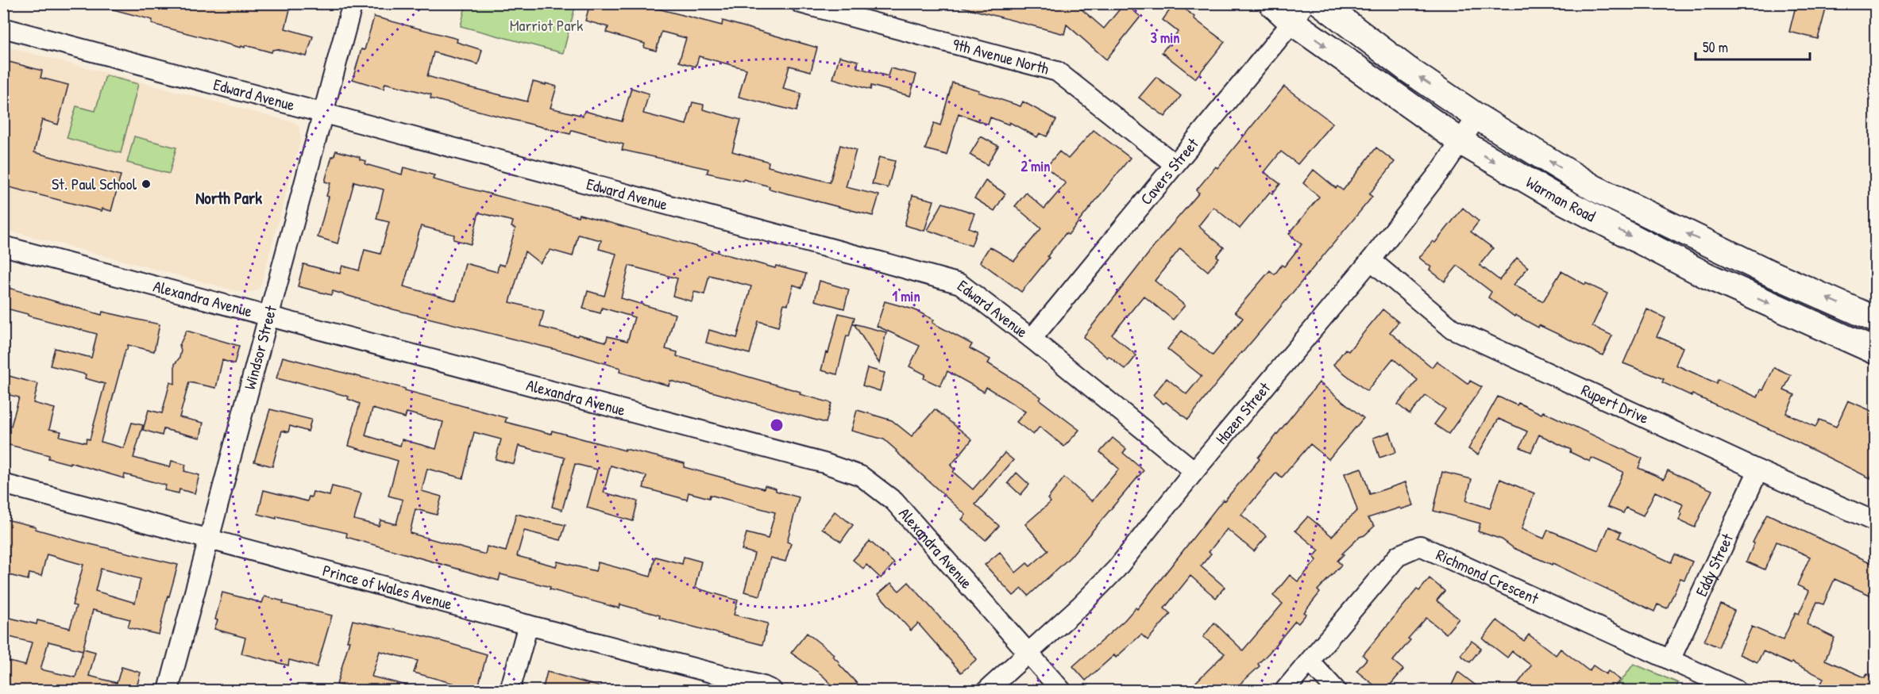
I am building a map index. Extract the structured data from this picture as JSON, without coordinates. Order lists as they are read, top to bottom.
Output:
{
  "streets": {
    "main road": ["Warman Road"],
    "street": [
      "9th Avenue North",
      "Edward Avenue",
      "Cavers Street",
      "Alexandra Avenue",
      "Windsor Street",
      "Rupert Drive",
      "Hazen Street",
      "Eddy Street",
      "Richmond Crescent",
      "Prince of Wales Avenue"
    ]
  },
  "crossings": [
    ["9th Avenue North", "Cavers Street"],
    ["Edward Avenue", "Cavers Street"],
    ["Edward Avenue", "Windsor Street"],
    ["Edward Avenue", "Hazen Street"],
    ["Cavers Street", "Warman Road"],
    ["Warman Road", "Hazen Street"],
    ["Alexandra Avenue", "Windsor Street"],
    ["Alexandra Avenue", "Hazen Street"],
    ["Windsor Street", "Prince of Wales Avenue"],
    ["Rupert Drive", "Hazen Street"],
    ["Rupert Drive", "Eddy Street"],
    ["Eddy Street", "Richmond Crescent"]
  ],
  "districts": ["North Park"],
  "parks": ["Marriot Park"],
  "places": ["St. Paul School"],
  "scale_bar": "50 m",
  "rings": ["3 min", "2 min", "1 min"]
}
